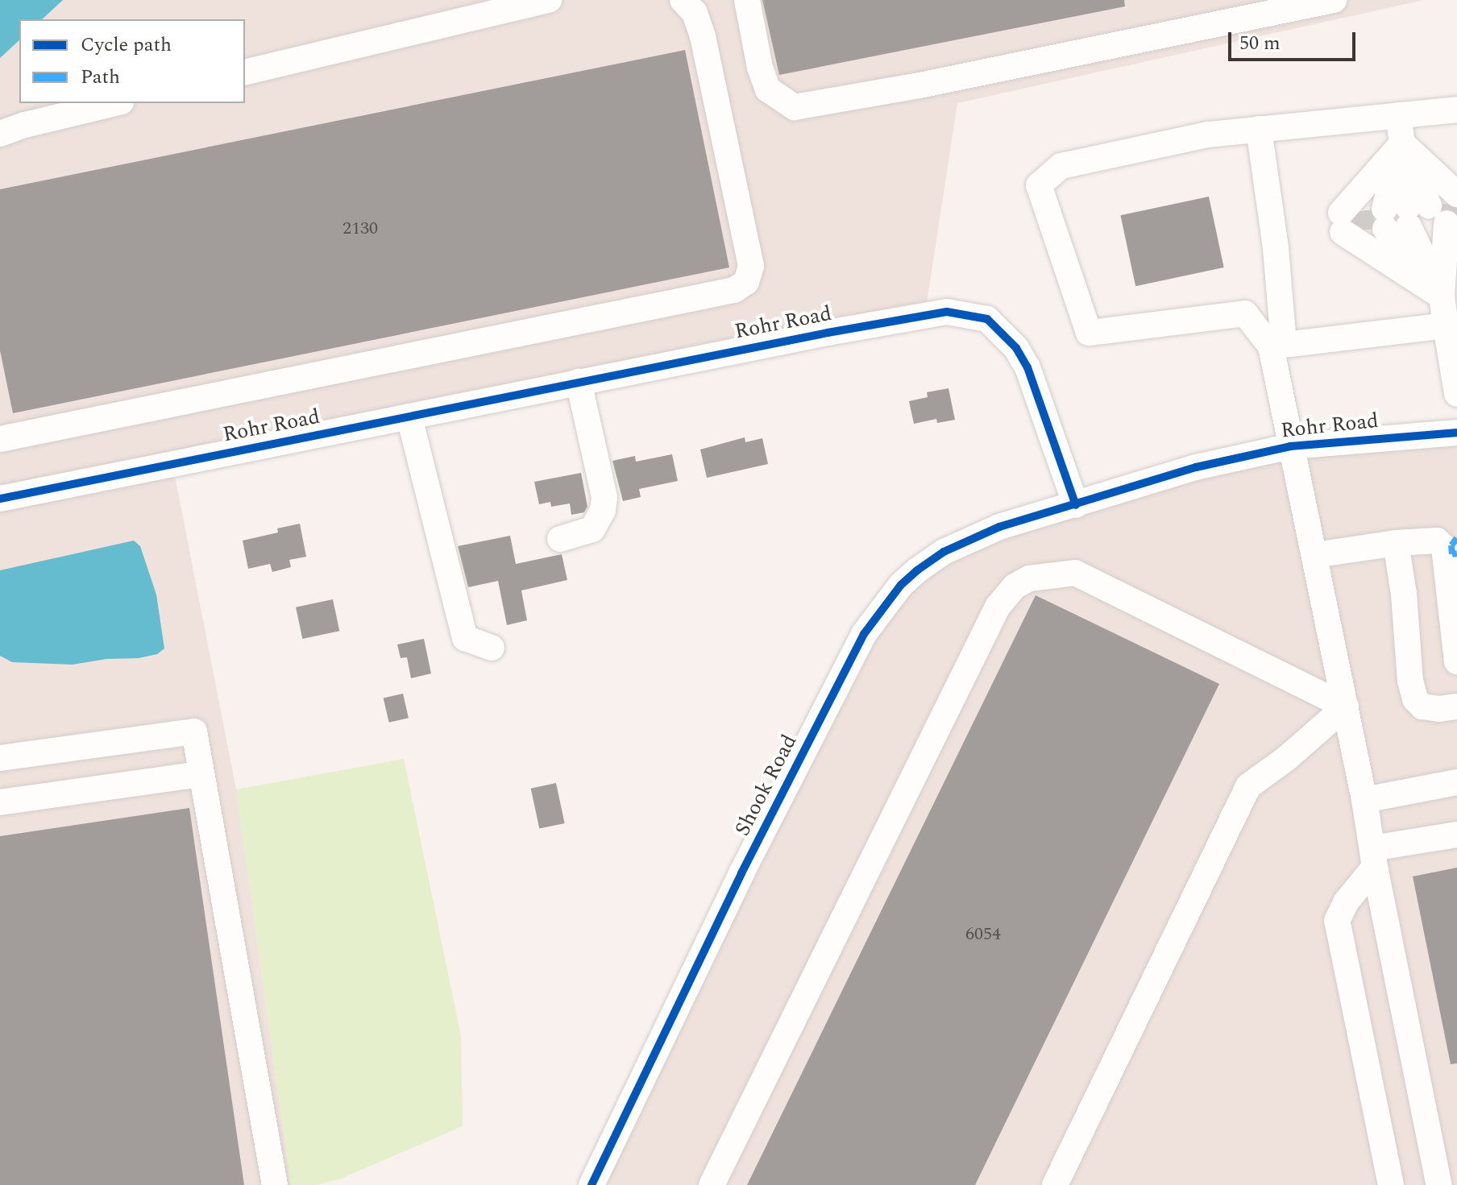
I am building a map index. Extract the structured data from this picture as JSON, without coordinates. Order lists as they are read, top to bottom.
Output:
{
  "streets": {
    "street": ["Rohr Road", "Shook Road"]
  },
  "crossings": [
    ["Rohr Road", "Shook Road"]
  ],
  "house_numbers": ["2130", "6054"],
  "legend": ["Cycle path", "Path"],
  "scale_bar": "50 m"
}
